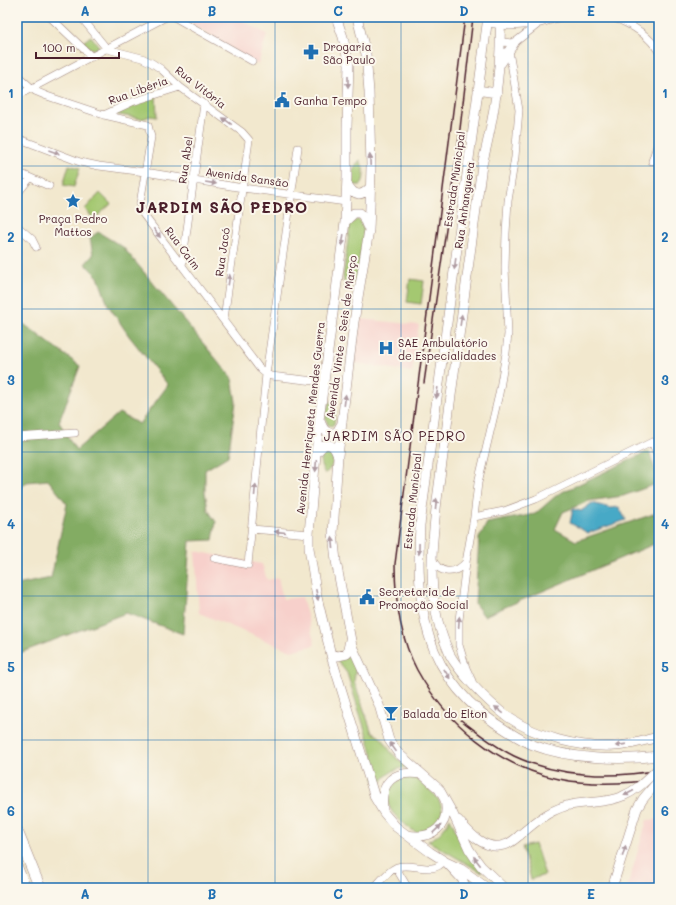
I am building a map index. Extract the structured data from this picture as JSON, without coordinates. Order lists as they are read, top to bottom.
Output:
{
  "streets": {
    "main road": [
      "Estrada Municipal",
      "Rua Anhanguera",
      "Avenida Vinte e Seis de Março",
      "Avenida Henriqueta Mendes Guerra"
    ],
    "street": [
      "Rua Vitória",
      "Rua Libéria",
      "Rua Abel",
      "Avenida Sansão",
      "Rua Caim",
      "Rua Jacó"
    ]
  },
  "crossings": [
    ["Rua Vitória", "Rua Libéria"],
    ["Rua Vitória", "Rua Abel"],
    ["Rua Vitória", "Rua Jacó"],
    ["Rua Libéria", "Rua Caim"],
    ["Rua Abel", "Avenida Sansão"],
    ["Rua Abel", "Rua Caim"],
    ["Avenida Sansão", "Rua Caim"],
    ["Avenida Sansão", "Rua Jacó"],
    ["Avenida Sansão", "Avenida Henriqueta Mendes Guerra"],
    ["Rua Caim", "Rua Jacó"],
    ["Avenida Vinte e Seis de Março", "Avenida Henriqueta Mendes Guerra"]
  ],
  "one_way": ["Estrada Municipal", "Avenida Vinte e Seis de Março", "Avenida Henriqueta Mendes Guerra"],
  "districts": ["JARDIM SÃO PEDRO", "JARDIM SÃO PEDRO"],
  "places": {
    "pharmacy": ["Drogaria São Paulo"],
    "public building": ["Ganha Tempo", "Secretaria de Promoção Social"],
    "place": ["Praça Pedro Mattos"],
    "hospital": ["SAE Ambulatório de Especialidades"],
    "bar": ["Balada do Elton"]
  },
  "scale_bar": "100 m",
  "grid": {
    "columns": [
      "A",
      "B",
      "C",
      "D",
      "E"
    ],
    "rows": [
      "1",
      "2",
      "3",
      "4",
      "5",
      "6"
    ]
  }
}
